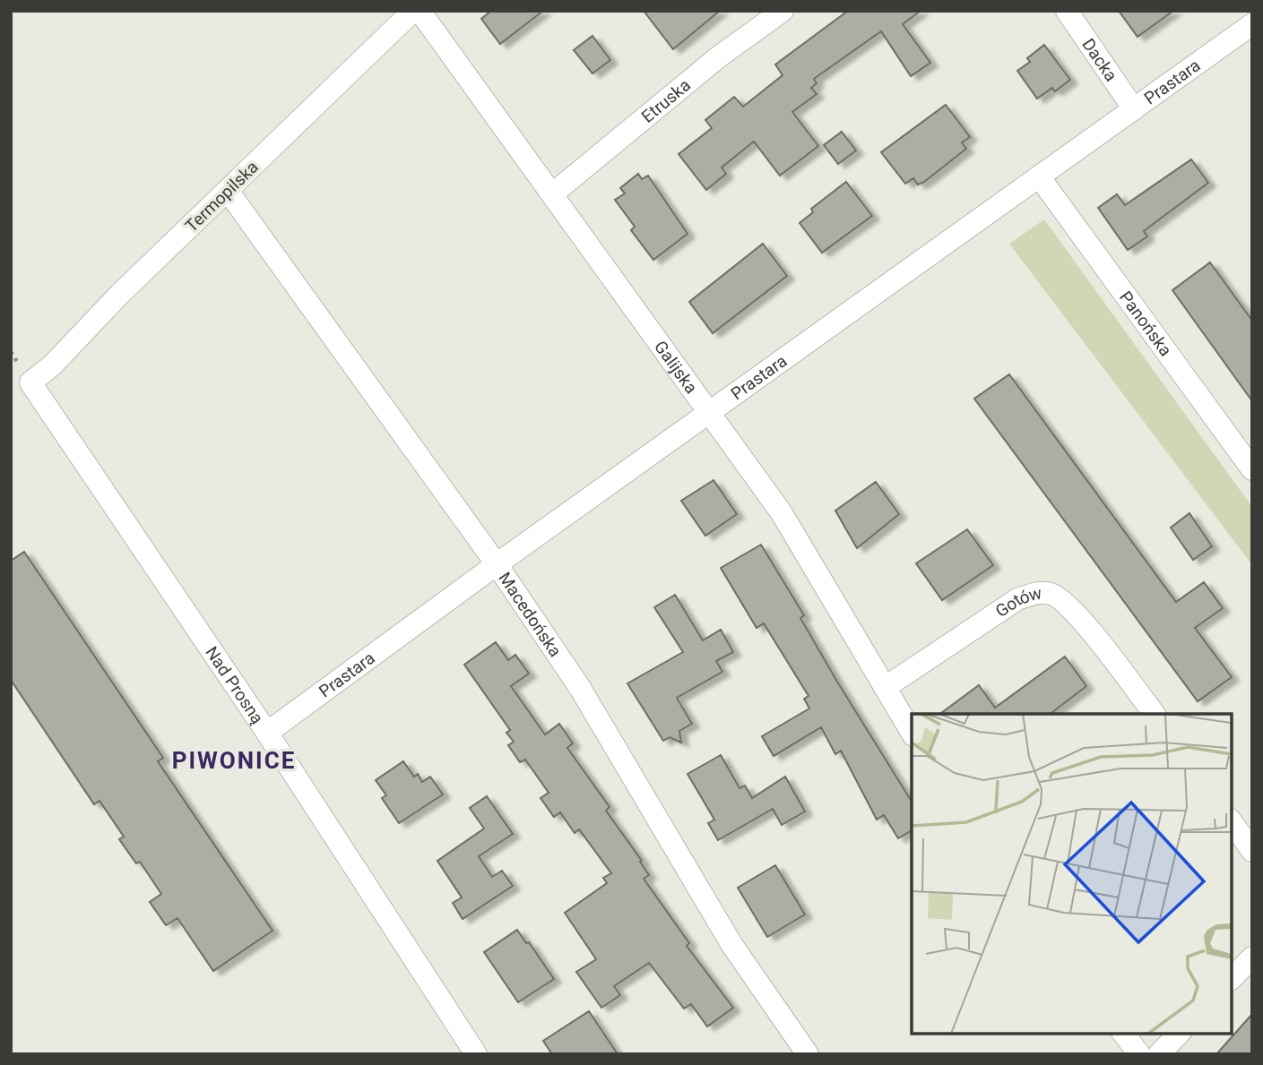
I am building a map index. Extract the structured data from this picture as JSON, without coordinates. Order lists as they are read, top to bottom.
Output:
{
  "streets": {
    "street": [
      "Dacka",
      "Prastara",
      "Etruska",
      "Termopilska",
      "Panońska",
      "Galijska",
      "Gotów",
      "Macedońska",
      "Nad Prosną"
    ]
  },
  "crossings": [
    ["Dacka", "Prastara"],
    ["Prastara", "Panońska"],
    ["Prastara", "Galijska"],
    ["Prastara", "Macedońska"],
    ["Prastara", "Nad Prosną"],
    ["Etruska", "Galijska"],
    ["Termopilska", "Macedońska"],
    ["Termopilska", "Nad Prosną"],
    ["Galijska", "Gotów"]
  ],
  "districts": ["PIWONICE"]
}
